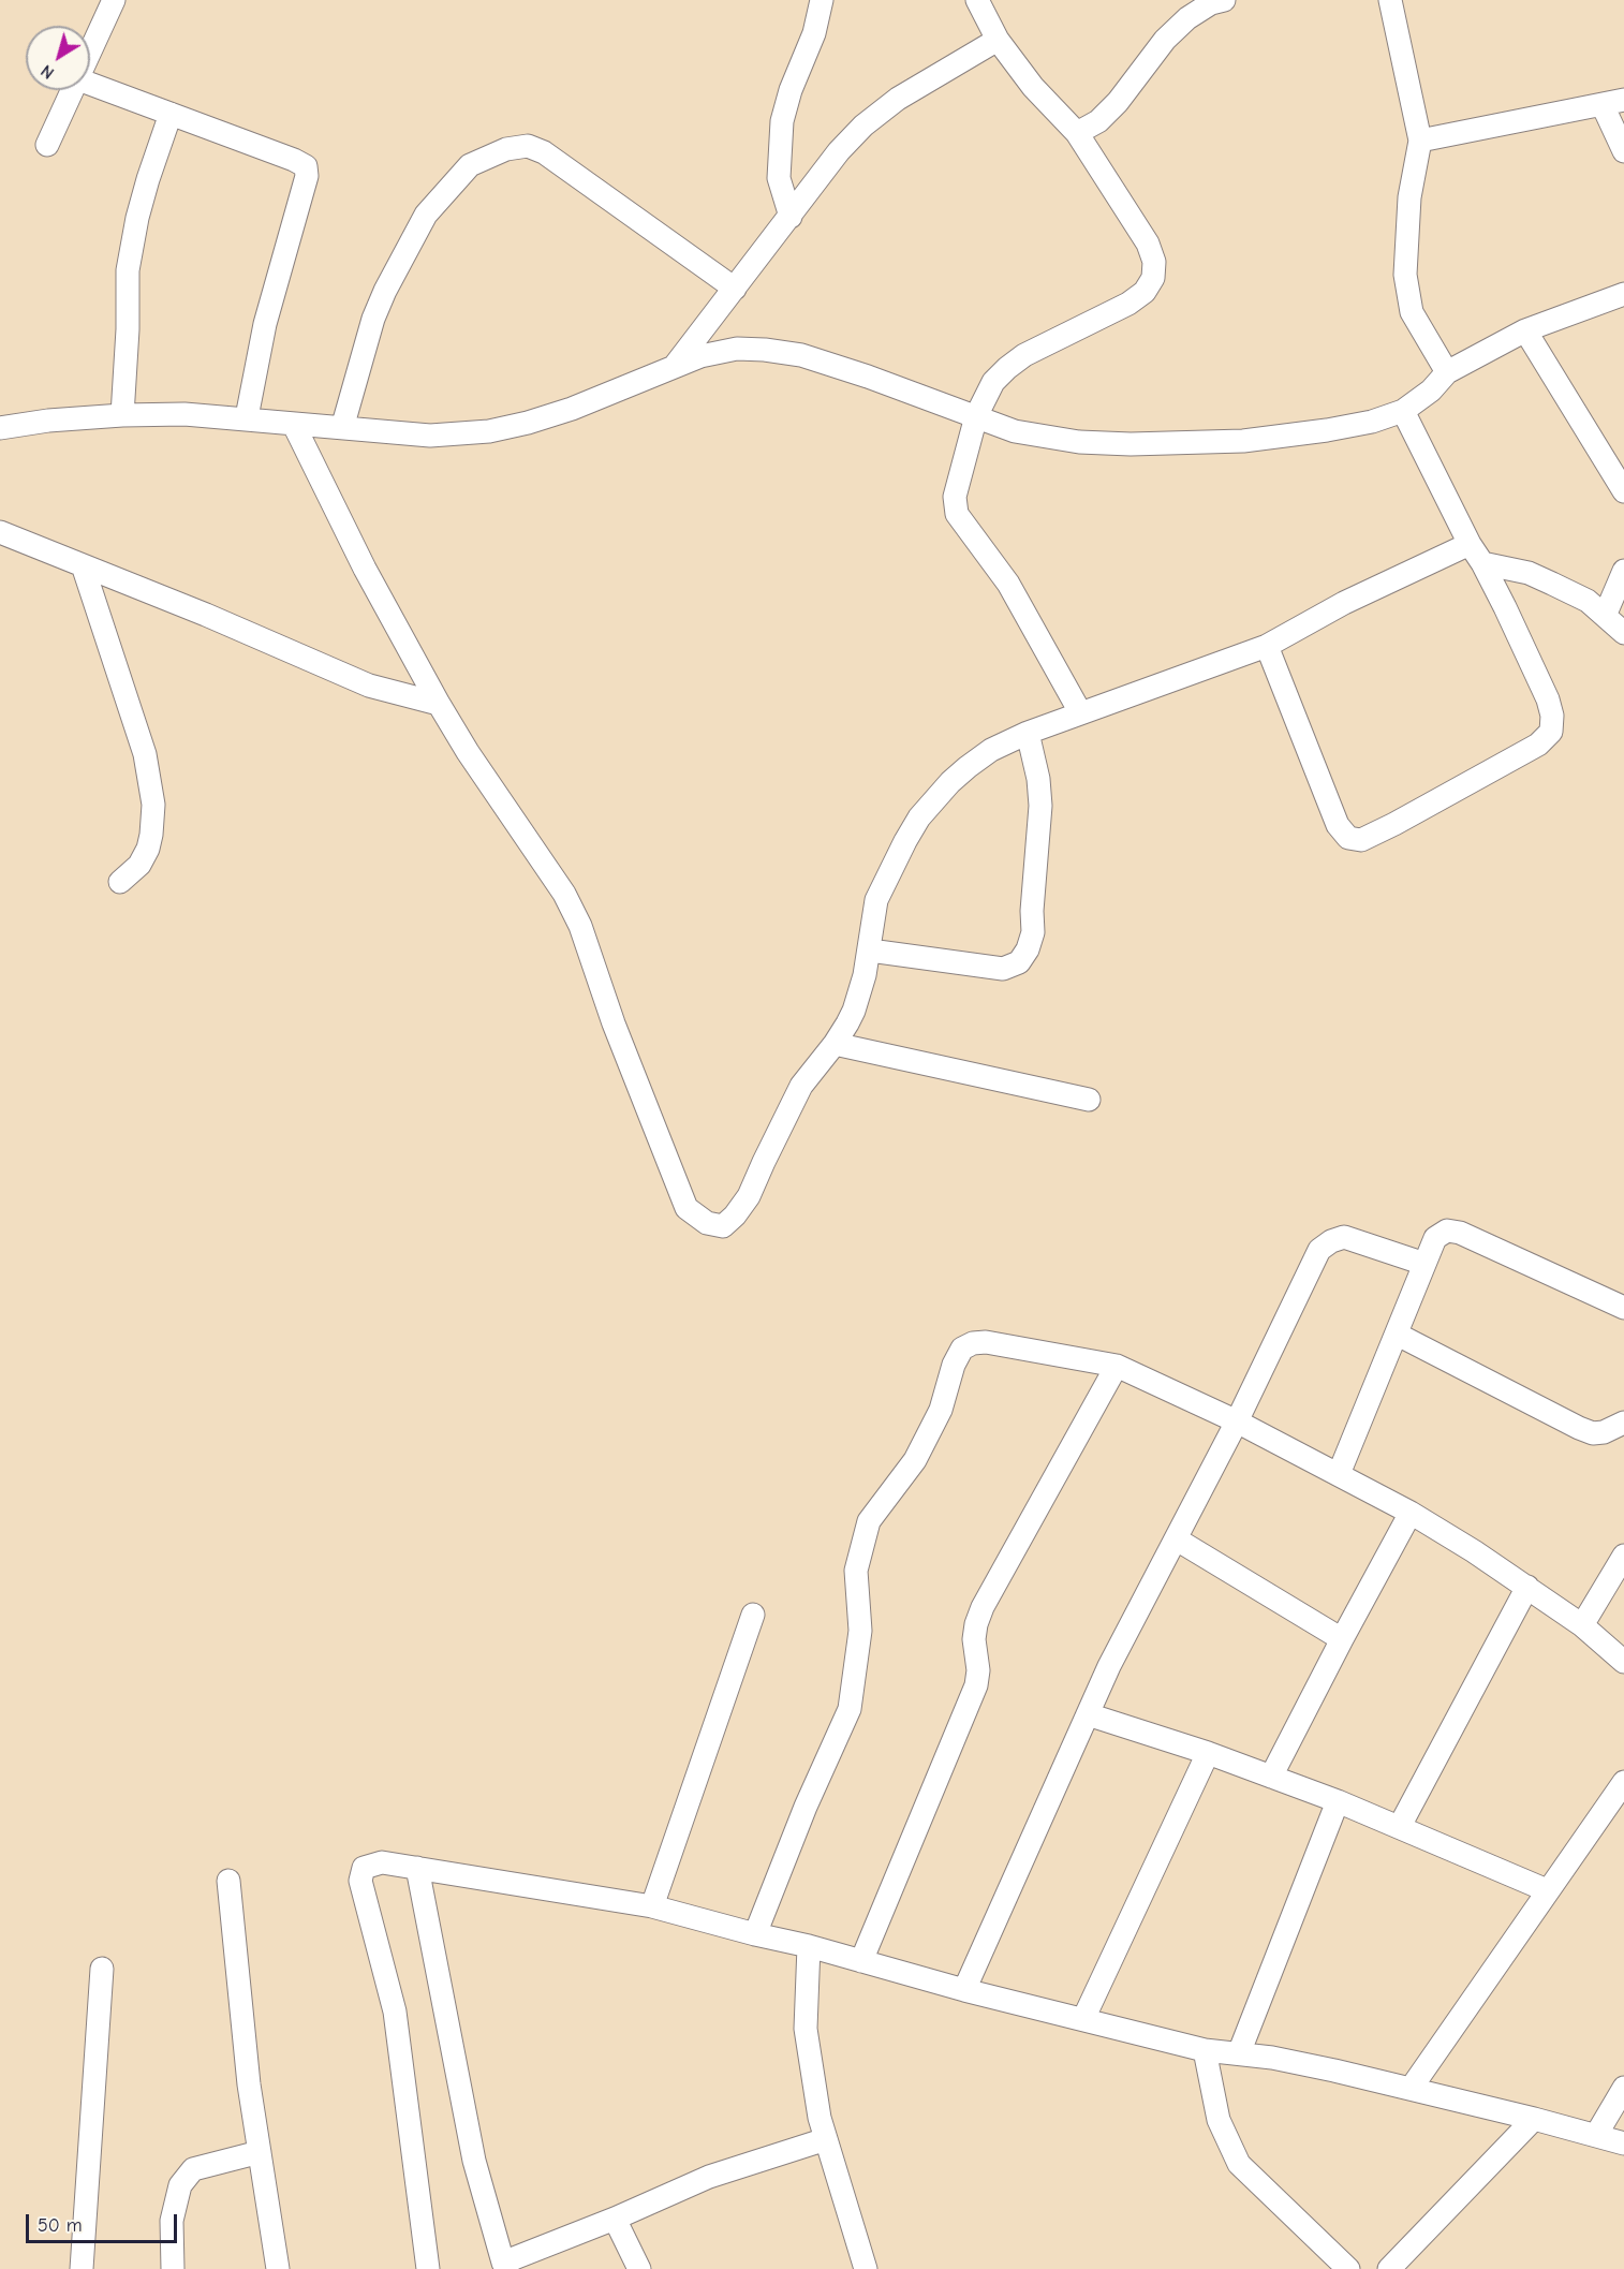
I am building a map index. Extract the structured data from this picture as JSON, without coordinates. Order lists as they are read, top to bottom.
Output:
{
  "scale_bar": "50 m",
  "north": "bottom left"
}
